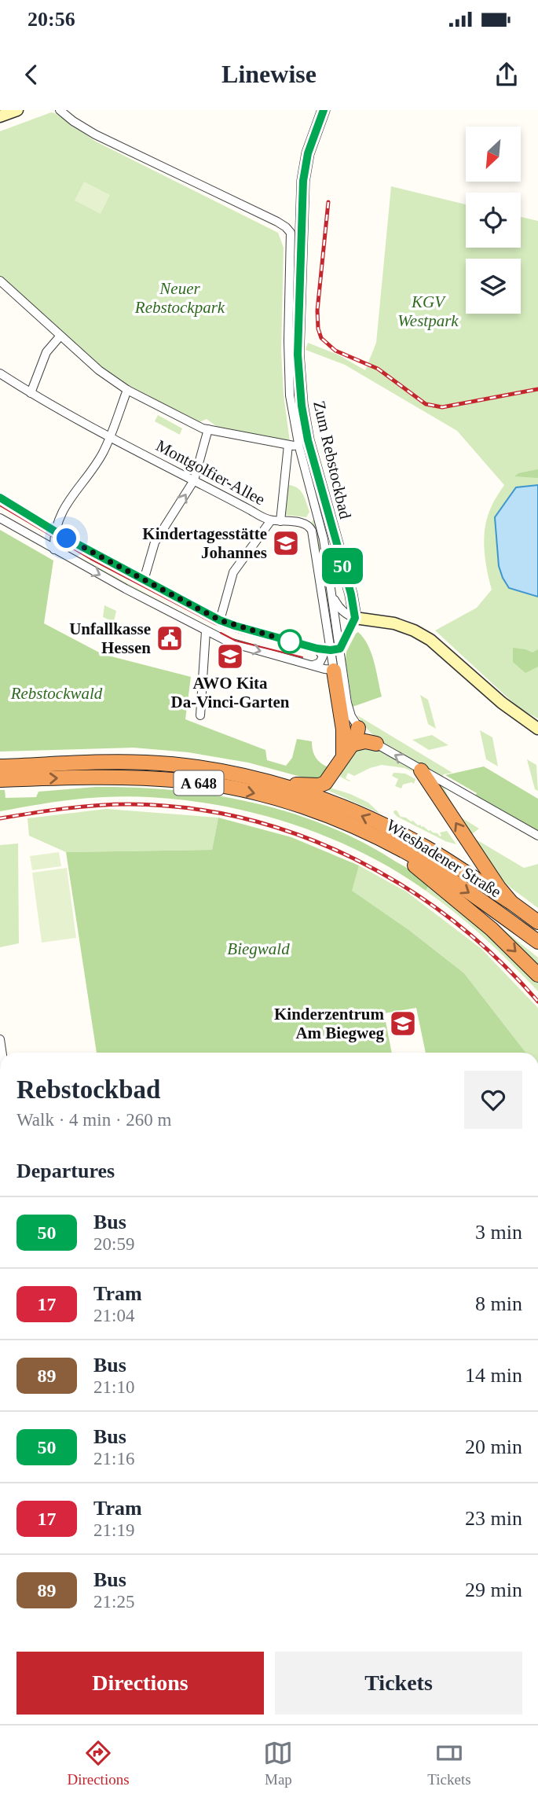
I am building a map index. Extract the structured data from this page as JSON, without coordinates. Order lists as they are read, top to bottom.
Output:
{
  "streets": {
    "highway": ["A 648", "Wiesbadener Straße"],
    "main road": ["Zum Rebstockbad"],
    "street": ["Montgolfier-Allee"]
  },
  "crossings": [
    ["A 648", "Wiesbadener Straße"]
  ],
  "parks": [
    "Neuer Rebstockpark",
    "KGV Westpark",
    "Rebstockwald",
    "Biegwald"
  ],
  "places": {
    "school or university": ["Kindertagesstätte Johannes", "AWO Kita Da-Vinci-Garten", "Kinderzentrum Am Biegweg"],
    "public building": ["Unfallkasse Hessen"]
  },
  "lines": ["bus line 50"],
  "north": "bottom left",
  "page": {
    "status": "20:56",
    "header": "Linewise",
    "on_map": "50",
    "heading": [
      ["Rebstockbad", "Walk · 4 min · 260 m"],
      "Departures"
    ],
    "list": [
      {
        "mark": "50",
        "name": "Bus",
        "note": "20:59",
        "value": "3 min"
      },
      {
        "mark": "17",
        "name": "Tram",
        "note": "21:04",
        "value": "8 min"
      },
      {
        "mark": "89",
        "name": "Bus",
        "note": "21:10",
        "value": "14 min"
      },
      {
        "mark": "50",
        "name": "Bus",
        "note": "21:16",
        "value": "20 min"
      },
      {
        "mark": "17",
        "name": "Tram",
        "note": "21:19",
        "value": "23 min"
      },
      {
        "mark": "89",
        "name": "Bus",
        "note": "21:25",
        "value": "29 min"
      }
    ],
    "buttons": ["Directions", "Tickets"],
    "tabs": ["Directions", "Map", "Tickets"]
  }
}
